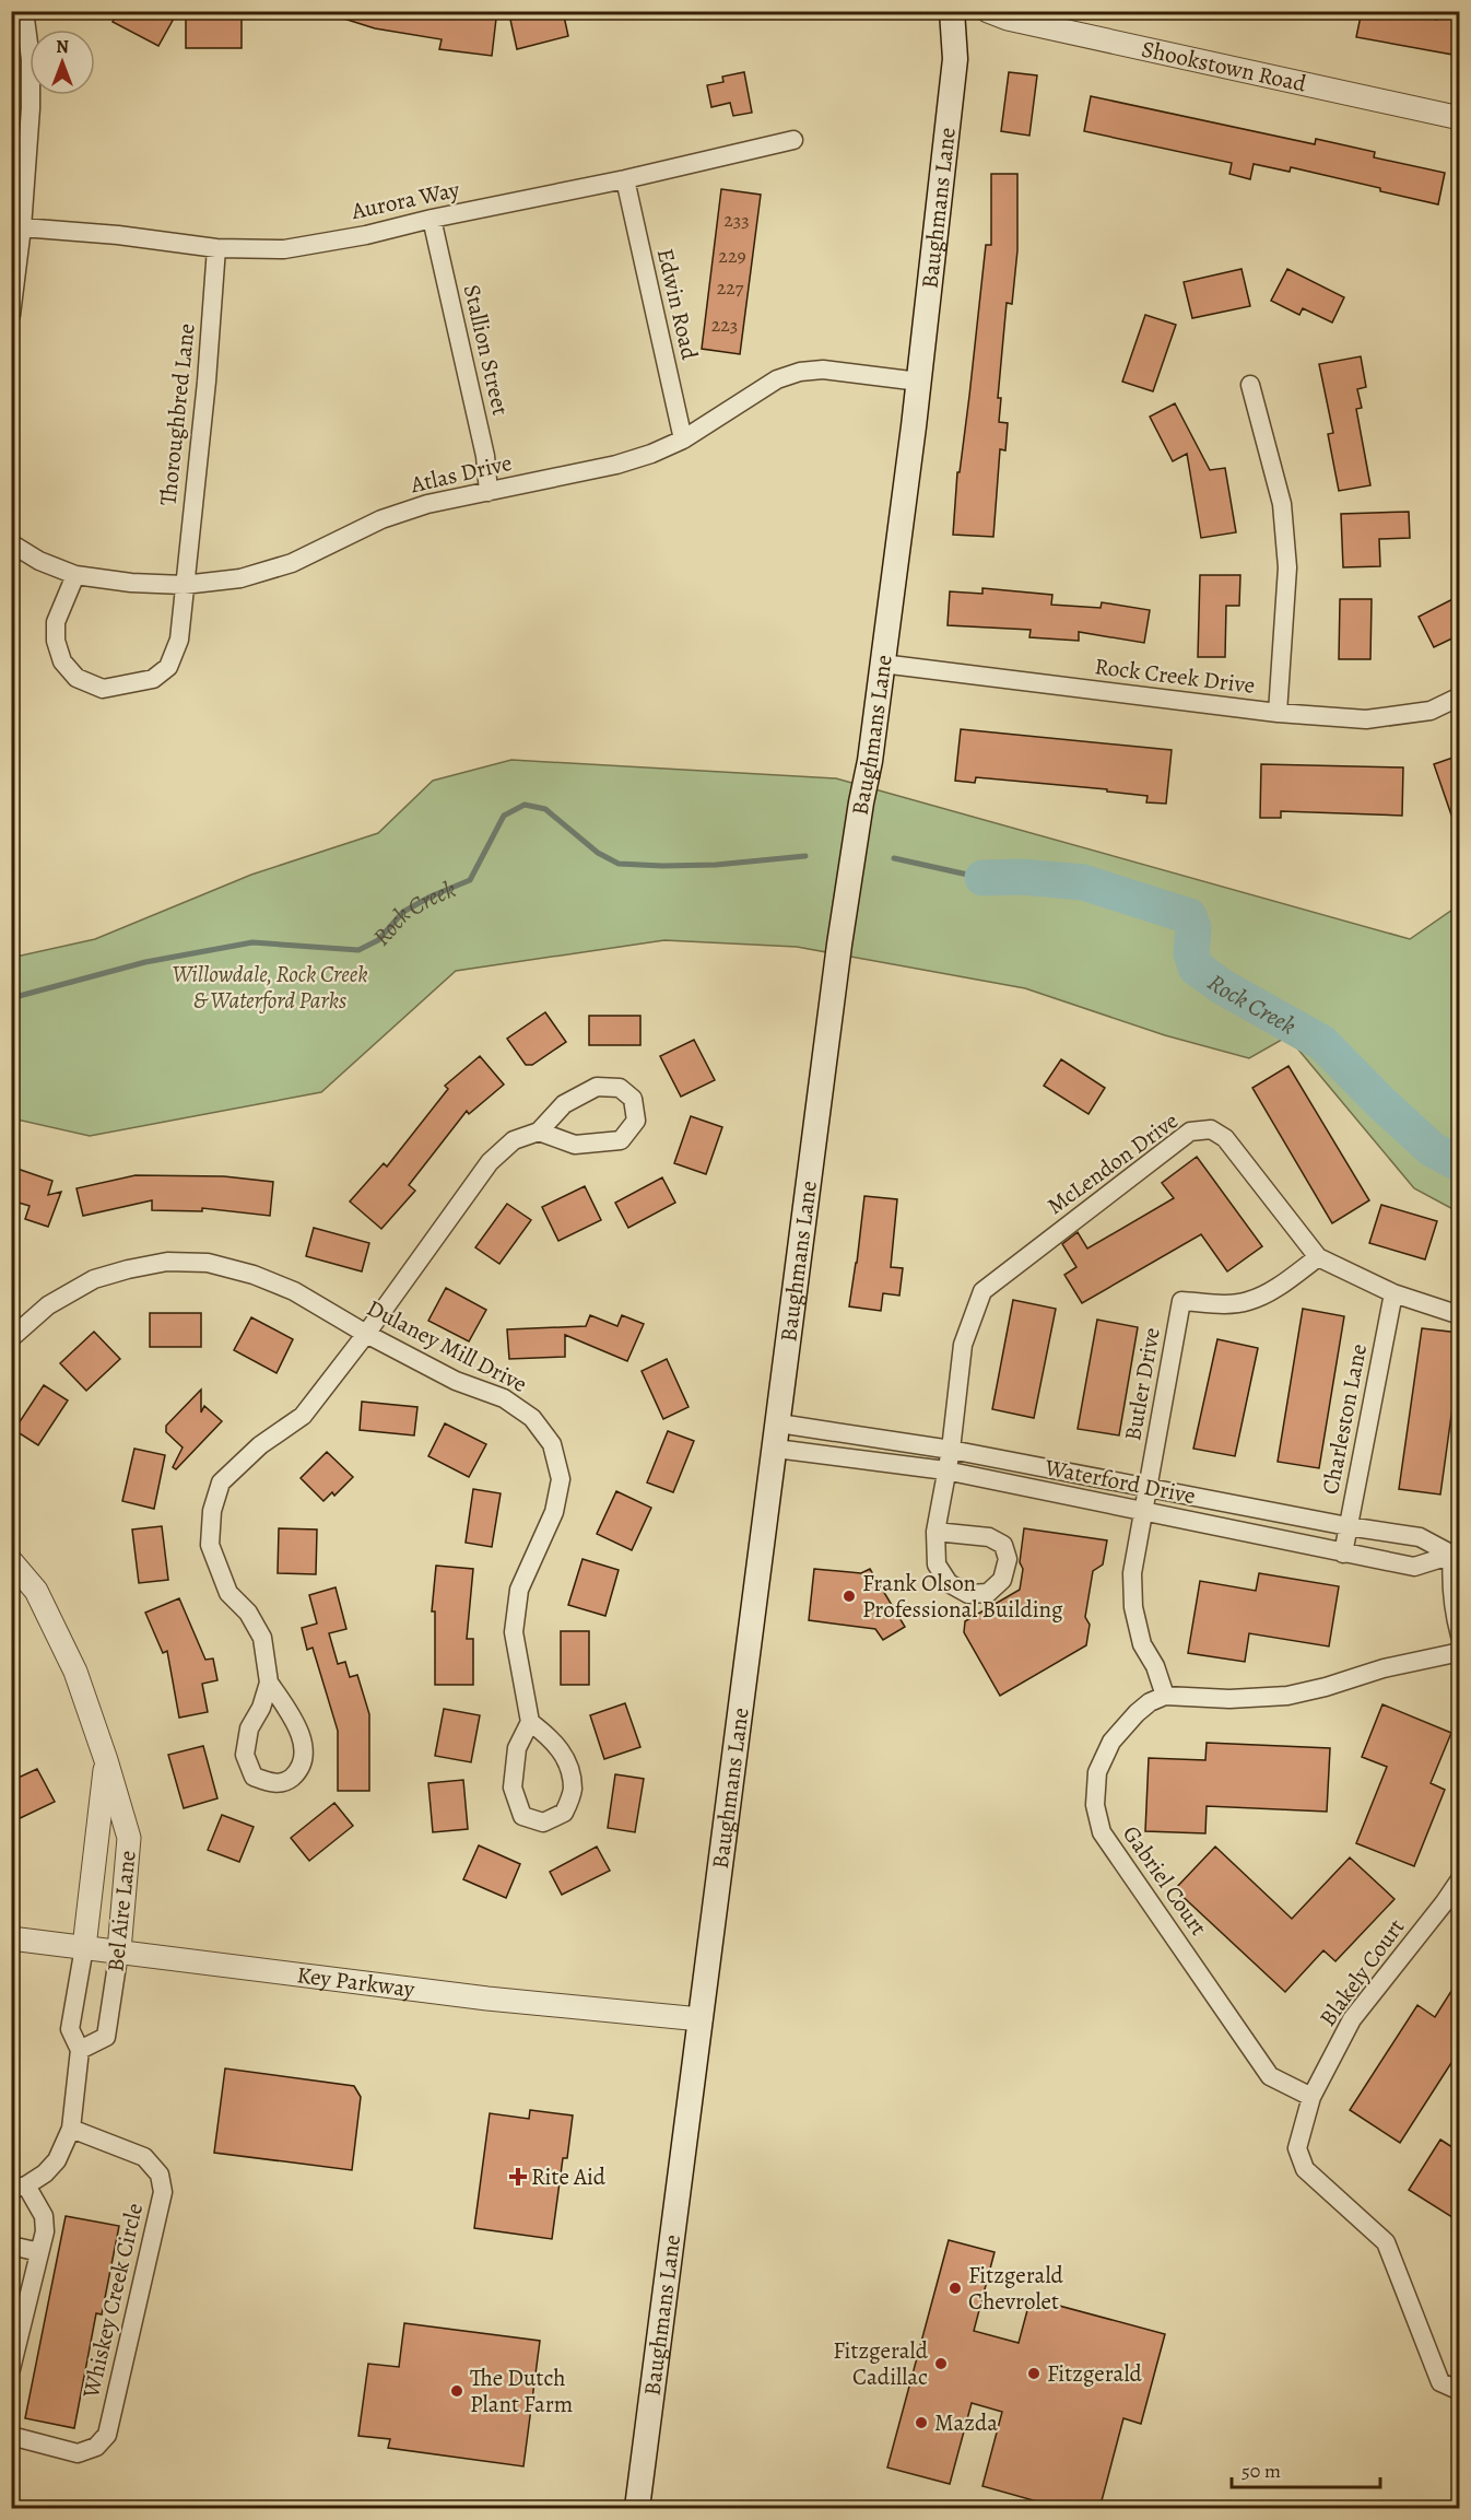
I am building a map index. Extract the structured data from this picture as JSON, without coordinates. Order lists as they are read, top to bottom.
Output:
{
  "streets": {
    "main road": ["Baughmans Lane"],
    "street": [
      "Shookstown Road",
      "Aurora Way",
      "Edwin Road",
      "Stallion Street",
      "Thoroughbred Lane",
      "Atlas Drive",
      "Rock Creek Drive",
      "McLendon Drive",
      "Dulaney Mill Drive",
      "Butler Drive",
      "Charleston Lane",
      "Waterford Drive",
      "Gabriel Court",
      "Bel Aire Lane",
      "Blakely Court",
      "Key Parkway",
      "Whiskey Creek Circle"
    ]
  },
  "crossings": [
    ["Aurora Way", "Edwin Road"],
    ["Aurora Way", "Stallion Street"],
    ["Aurora Way", "Thoroughbred Lane"],
    ["Baughmans Lane", "Atlas Drive"],
    ["Baughmans Lane", "Rock Creek Drive"],
    ["Baughmans Lane", "Waterford Drive"],
    ["Baughmans Lane", "Key Parkway"],
    ["Edwin Road", "Atlas Drive"],
    ["Stallion Street", "Atlas Drive"],
    ["Thoroughbred Lane", "Atlas Drive"],
    ["McLendon Drive", "Butler Drive"],
    ["McLendon Drive", "Charleston Lane"],
    ["McLendon Drive", "Waterford Drive"],
    ["Butler Drive", "Waterford Drive"],
    ["Butler Drive", "Gabriel Court"],
    ["Charleston Lane", "Waterford Drive"],
    ["Gabriel Court", "Blakely Court"],
    ["Bel Aire Lane", "Key Parkway"],
    ["Bel Aire Lane", "Whiskey Creek Circle"]
  ],
  "water": ["Rock Creek"],
  "parks": ["Willowdale, Rock Creek & Waterford Parks"],
  "places": {
    "other": [
      "Frank Olson Professional Building",
      "Fitzgerald Chevrolet",
      "Fitzgerald Cadillac",
      "Fitzgerald",
      "The Dutch Plant Farm",
      "Mazda"
    ],
    "health": ["Rite Aid"]
  },
  "house_numbers": [
    "233",
    "229",
    "227",
    "223"
  ],
  "scale_bar": "50 m",
  "north": "top"
}
